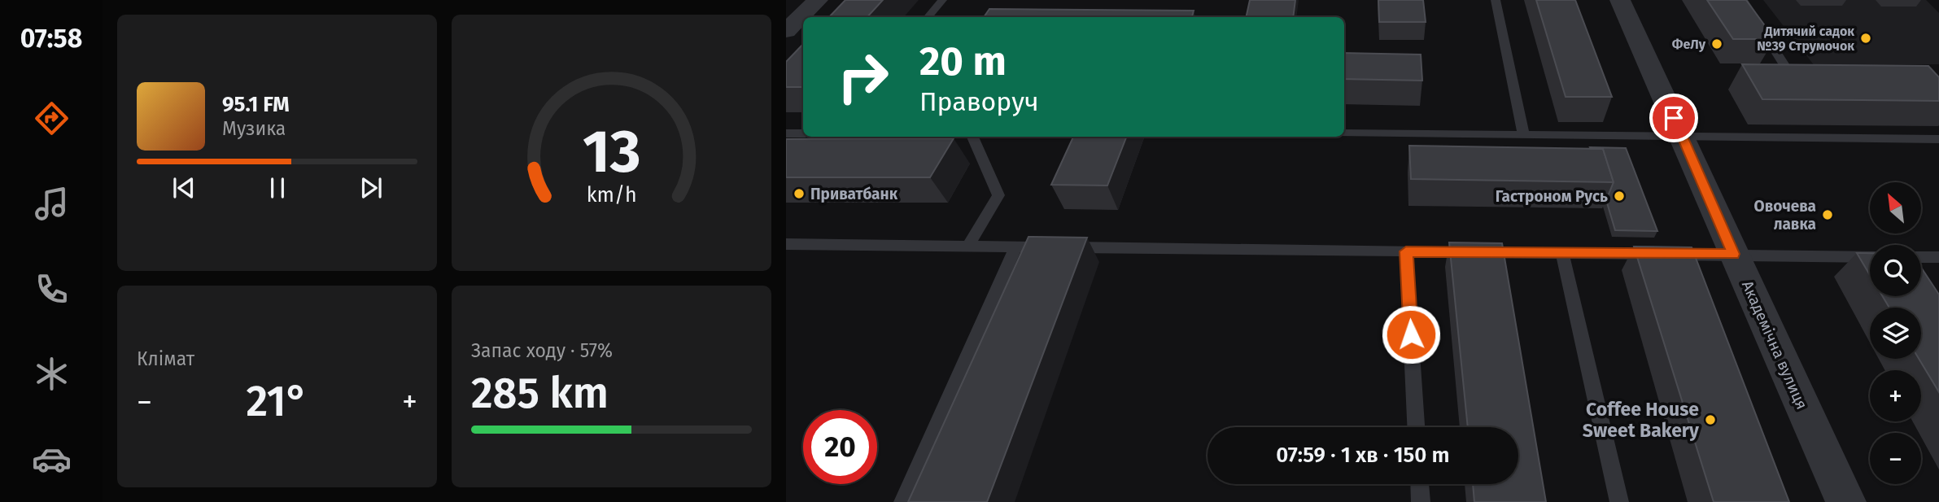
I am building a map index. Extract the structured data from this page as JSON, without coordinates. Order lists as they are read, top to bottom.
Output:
{
  "streets": {
    "street": ["Академічна вулиця"]
  },
  "places": [
    "Дитячий садок №39 Струмочок",
    "ФеЛу",
    "Приватбанк",
    "Гастроном Русь",
    "Овочева лавка",
    "Coffee House Sweet Bakery"
  ],
  "north": "top left",
  "page": {
    "tabs": "07:58",
    "turn": ["20 m", "Праворуч"],
    "song": ["95.1 FM", "Музика"],
    "map_buttons": ["+", "−"],
    "tile": [
      "Клімат",
      ["Запас ходу · 57%", "285 km"]
    ],
    "heat": ["−", "21°", "+"],
    "limit": "20",
    "trip": "07:59 · 1 хв · 150 m",
    "gauge": ["13", "km/h"]
  }
}
